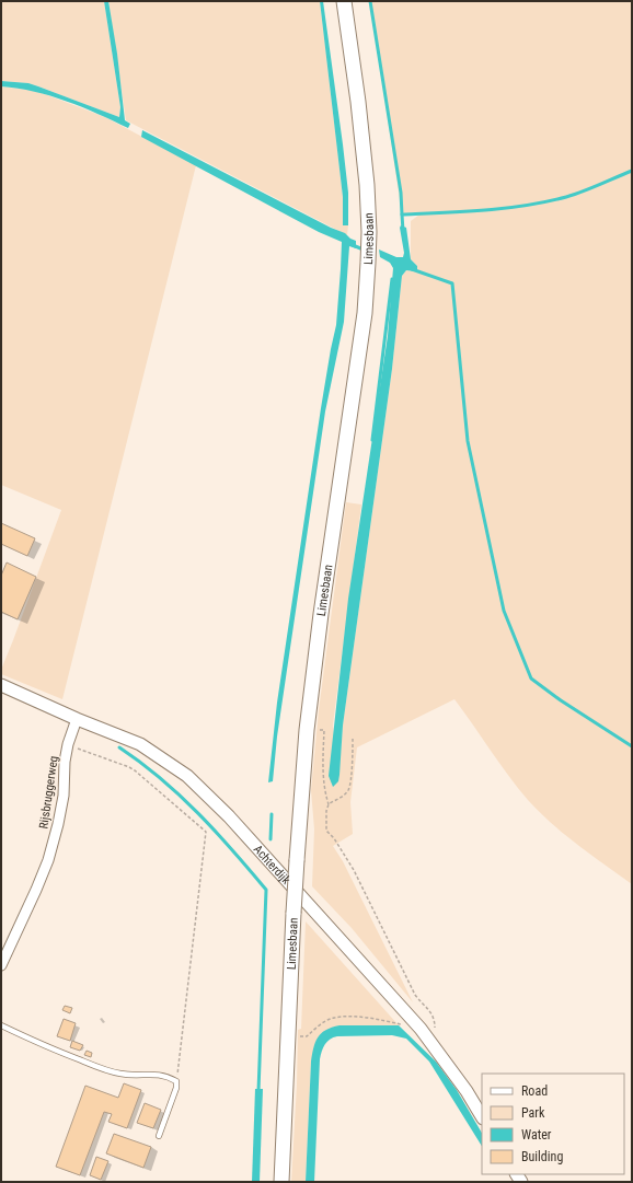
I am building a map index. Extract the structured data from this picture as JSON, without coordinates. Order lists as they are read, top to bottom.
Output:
{
  "streets": {
    "main road": ["Limesbaan"],
    "street": ["Rijsbruggerweg", "Achterdijk"]
  },
  "crossings": [
    ["Rijsbruggerweg", "Achterdijk"]
  ],
  "legend": [
    "Road",
    "Park",
    "Water",
    "Building"
  ]
}
